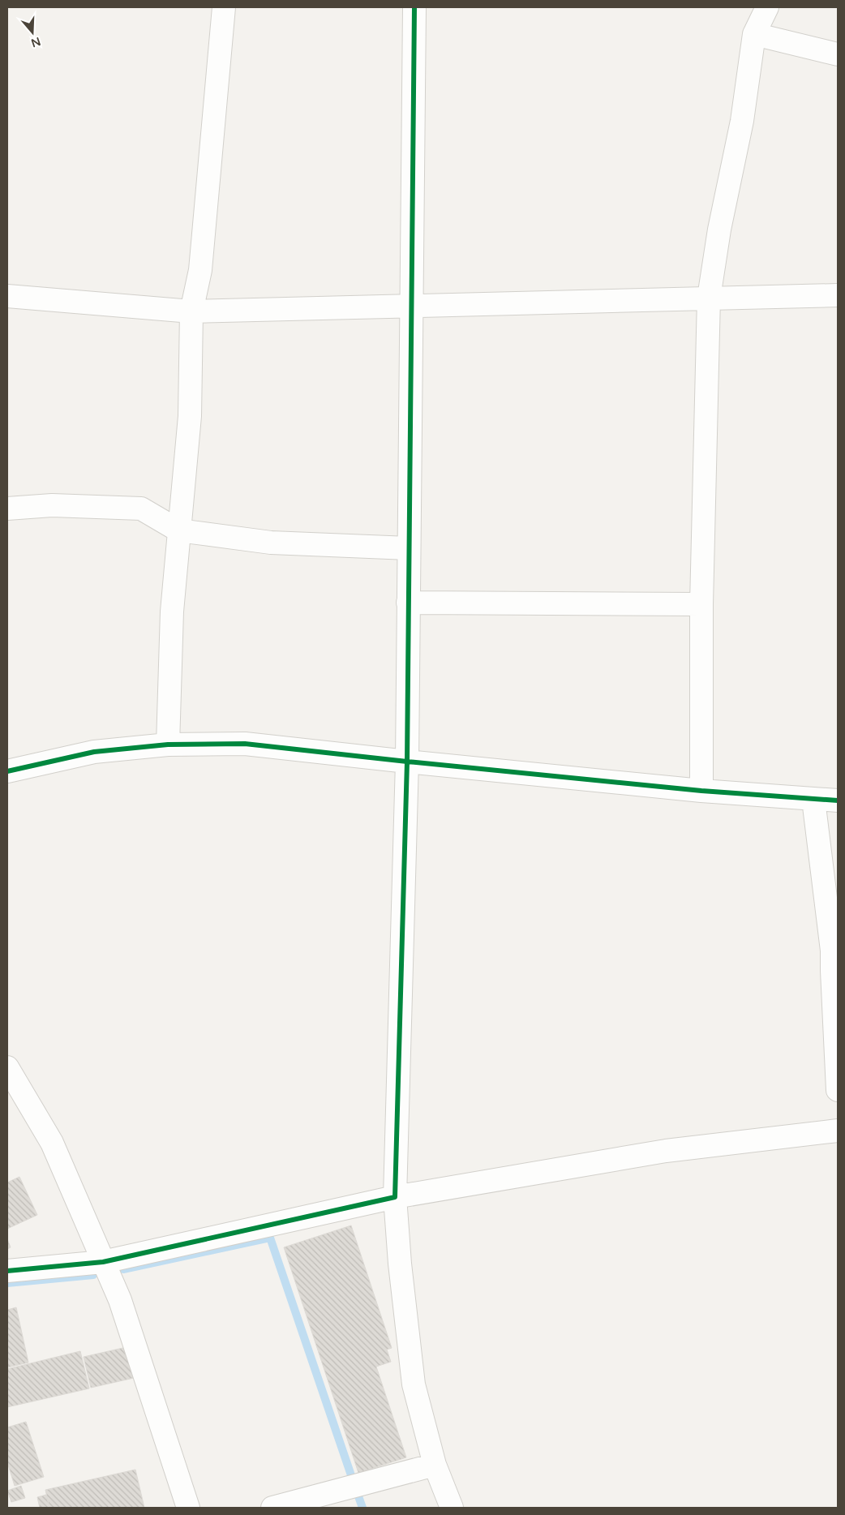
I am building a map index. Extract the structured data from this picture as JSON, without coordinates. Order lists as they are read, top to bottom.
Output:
{
  "north": "bottom"
}
